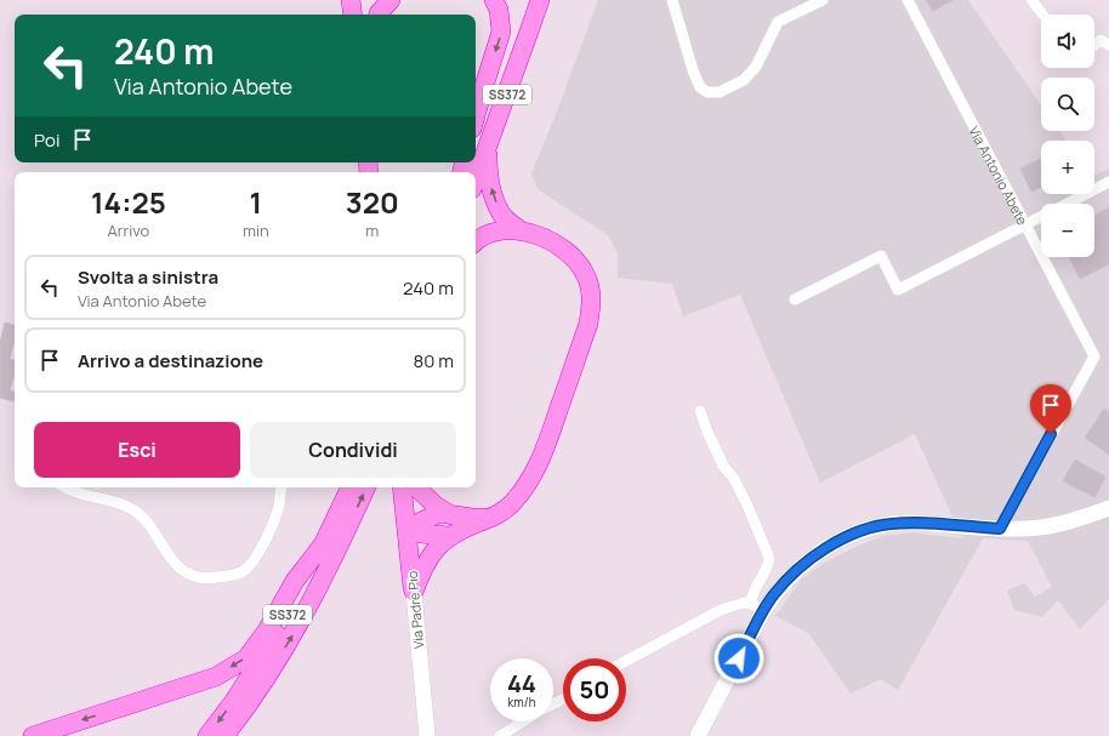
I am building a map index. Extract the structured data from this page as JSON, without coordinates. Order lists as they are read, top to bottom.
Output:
{
  "streets": {
    "highway": ["SS372", "Via Padre Pio"],
    "street": ["Via Antonio Abete"]
  },
  "page": {
    "map_buttons": ["+", "−"],
    "turn": ["240 m", "Via Antonio Abete"],
    "then": "Poi",
    "eta": [
      "14:25",
      "Arrivo",
      "1",
      "min",
      "320",
      "m"
    ],
    "list": [
      {
        "name": "Svolta a sinistra",
        "note": "Via Antonio Abete",
        "value": "240 m"
      },
      {
        "name": "Arrivo a destinazione",
        "value": "80 m"
      }
    ],
    "buttons": ["Esci", "Condividi"],
    "speed": "44 km/h",
    "limit": "50"
  }
}
